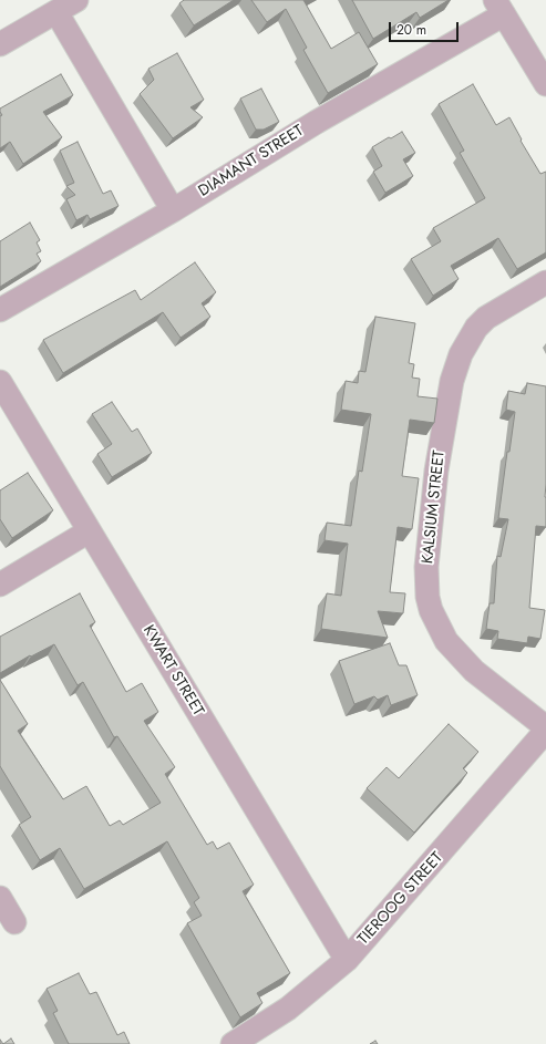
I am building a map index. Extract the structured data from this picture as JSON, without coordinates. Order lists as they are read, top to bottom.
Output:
{
  "streets": {
    "street": [
      "DIAMANT STREET",
      "KALSIUM STREET",
      "KWART STREET",
      "TIEROOG STREET"
    ]
  },
  "crossings": [
    ["KWART STREET", "TIEROOG STREET"]
  ],
  "scale_bar": "20 m"
}
